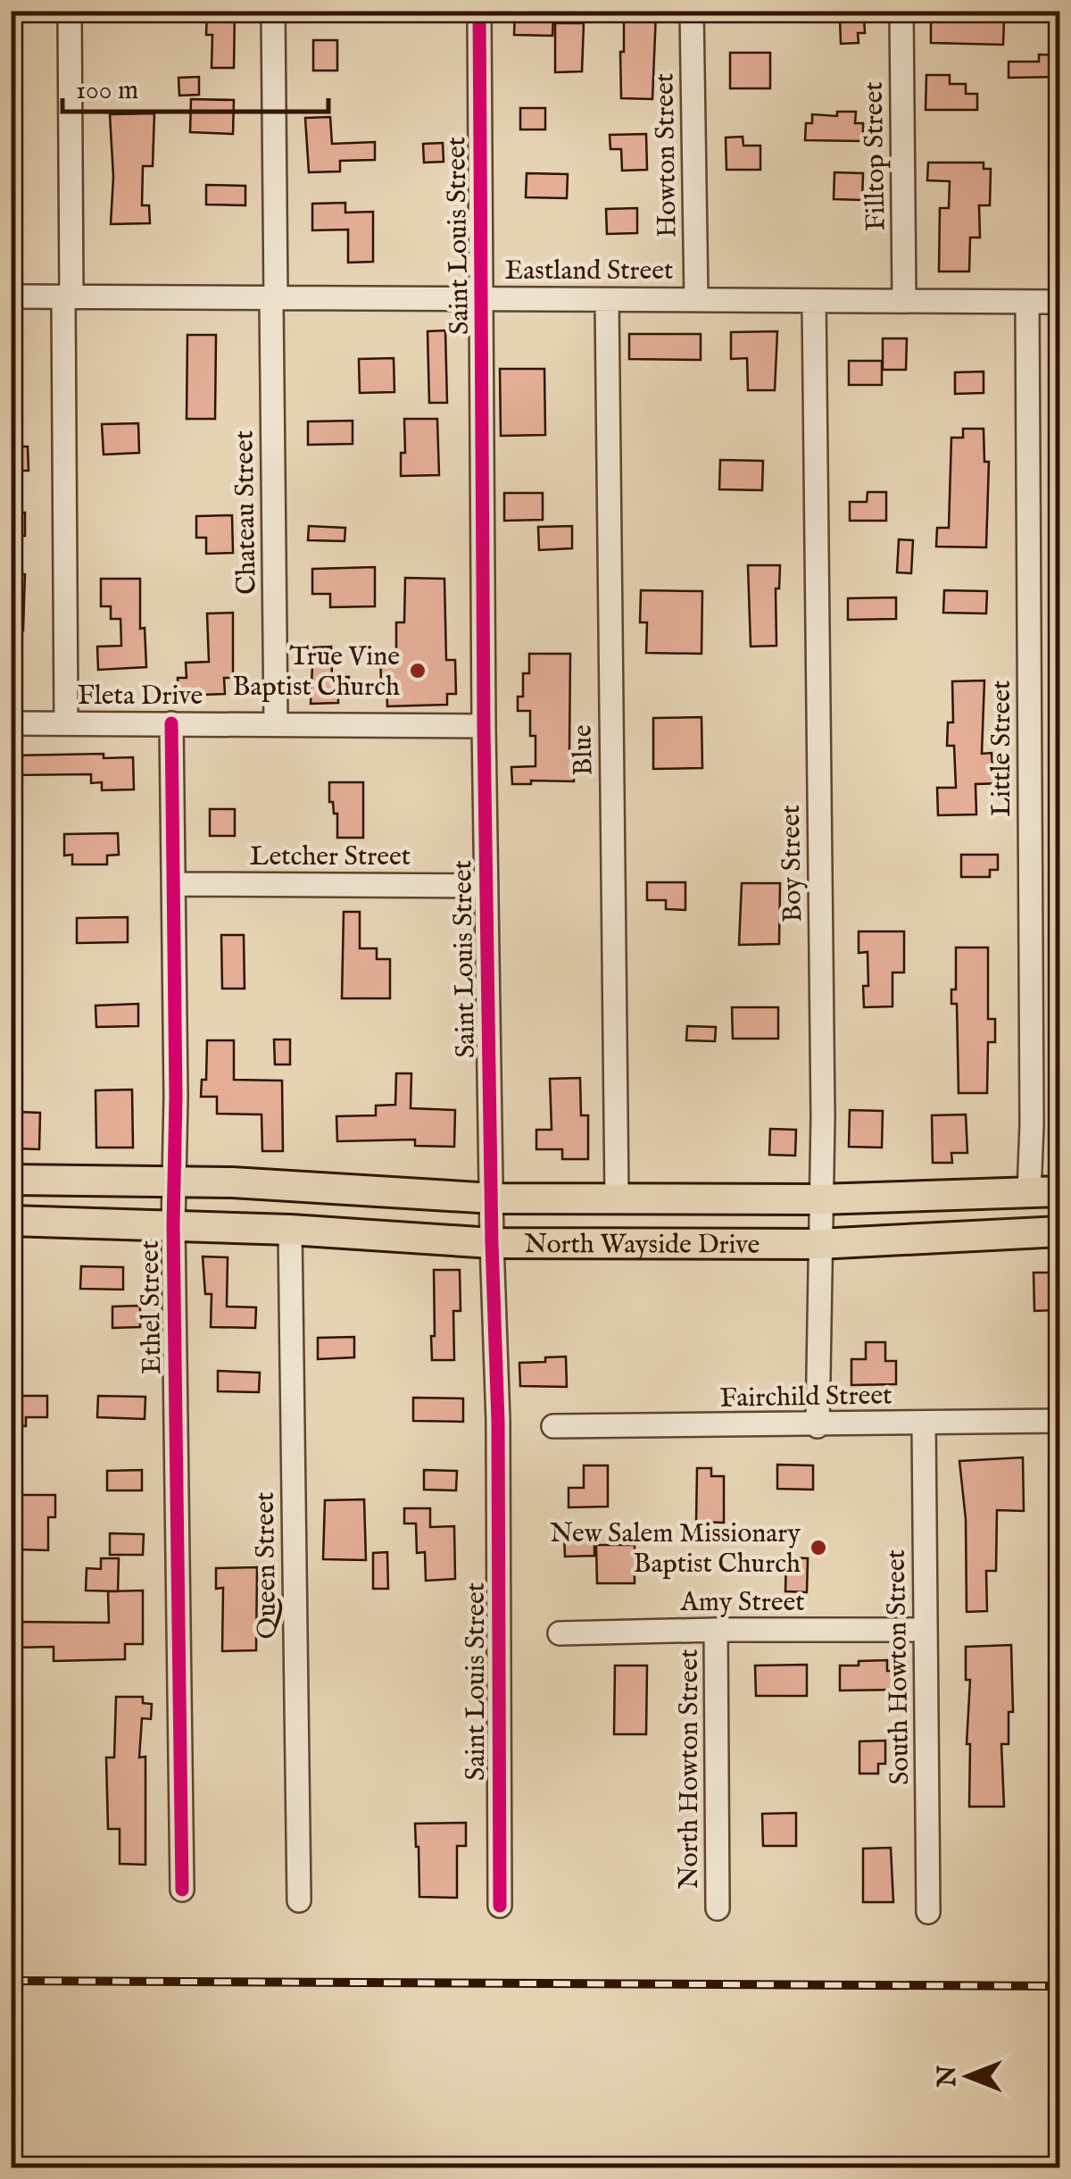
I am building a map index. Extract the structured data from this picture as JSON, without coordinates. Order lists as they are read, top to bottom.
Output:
{
  "streets": {
    "main road": ["North Wayside Drive"],
    "street": [
      "Howton Street",
      "Filltop Street",
      "Saint Louis Street",
      "Eastland Street",
      "Chateau Street",
      "Fleta Drive",
      "Little Street",
      "Blue",
      "Letcher Street",
      "Boy Street",
      "Ethel Street",
      "Fairchild Street",
      "Queen Street",
      "Amy Street",
      "South Howton Street",
      "North Howton Street"
    ]
  },
  "crossings": [
    ["Howton Street", "Eastland Street"],
    ["Filltop Street", "Eastland Street"],
    ["Saint Louis Street", "Eastland Street"],
    ["Saint Louis Street", "Fleta Drive"],
    ["Saint Louis Street", "Letcher Street"],
    ["Saint Louis Street", "North Wayside Drive"],
    ["Eastland Street", "Chateau Street"],
    ["Eastland Street", "Little Street"],
    ["Eastland Street", "Blue"],
    ["Eastland Street", "Boy Street"],
    ["Chateau Street", "Fleta Drive"],
    ["Fleta Drive", "Ethel Street"],
    ["Little Street", "North Wayside Drive"],
    ["Blue", "North Wayside Drive"],
    ["Letcher Street", "Ethel Street"],
    ["Boy Street", "North Wayside Drive"],
    ["Boy Street", "Fairchild Street"],
    ["North Wayside Drive", "Ethel Street"],
    ["North Wayside Drive", "Queen Street"],
    ["Fairchild Street", "South Howton Street"],
    ["Amy Street", "South Howton Street"],
    ["Amy Street", "North Howton Street"]
  ],
  "places": ["True Vine Baptist Church", "New Salem Missionary Baptist Church"],
  "scale_bar": "100 m",
  "north": "left"
}
